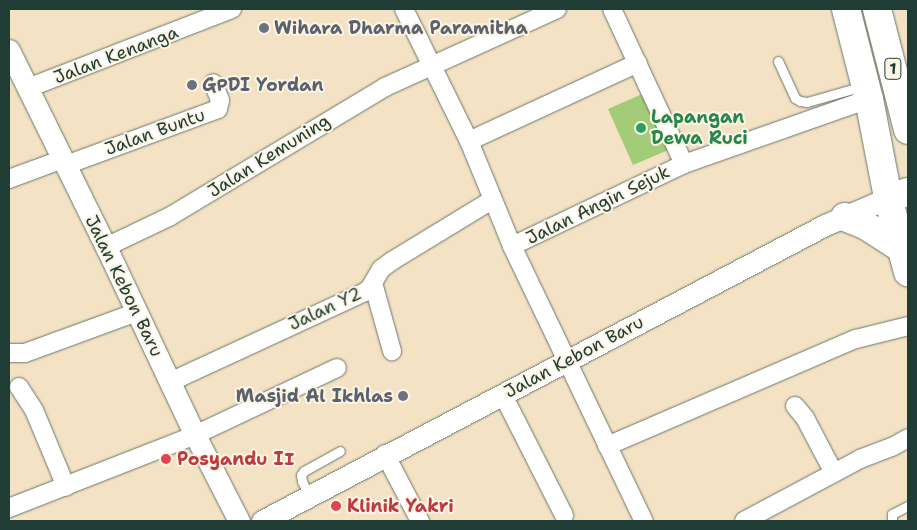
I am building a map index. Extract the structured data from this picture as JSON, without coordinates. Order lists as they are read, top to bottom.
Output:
{
  "streets": {
    "highway": ["1"],
    "street": [
      "Jalan Kenanga",
      "Jalan Buntu",
      "Jalan Kemuning",
      "Jalan Angin Sejuk",
      "Jalan Kebon Baru",
      "Jalan Y2"
    ]
  },
  "crossings": [
    ["Jalan Kenanga", "Jalan Kebon Baru"],
    ["Jalan Buntu", "Jalan Kebon Baru"],
    ["Jalan Kemuning", "Jalan Kebon Baru"],
    ["Jalan Kebon Baru", "Jalan Y2"]
  ],
  "places": [
    "Wihara Dharma Paramitha",
    "GPDI Yordan",
    "Lapangan Dewa Ruci",
    "Masjid Al Ikhlas",
    "Posyandu II",
    "Klinik Yakri"
  ]
}
